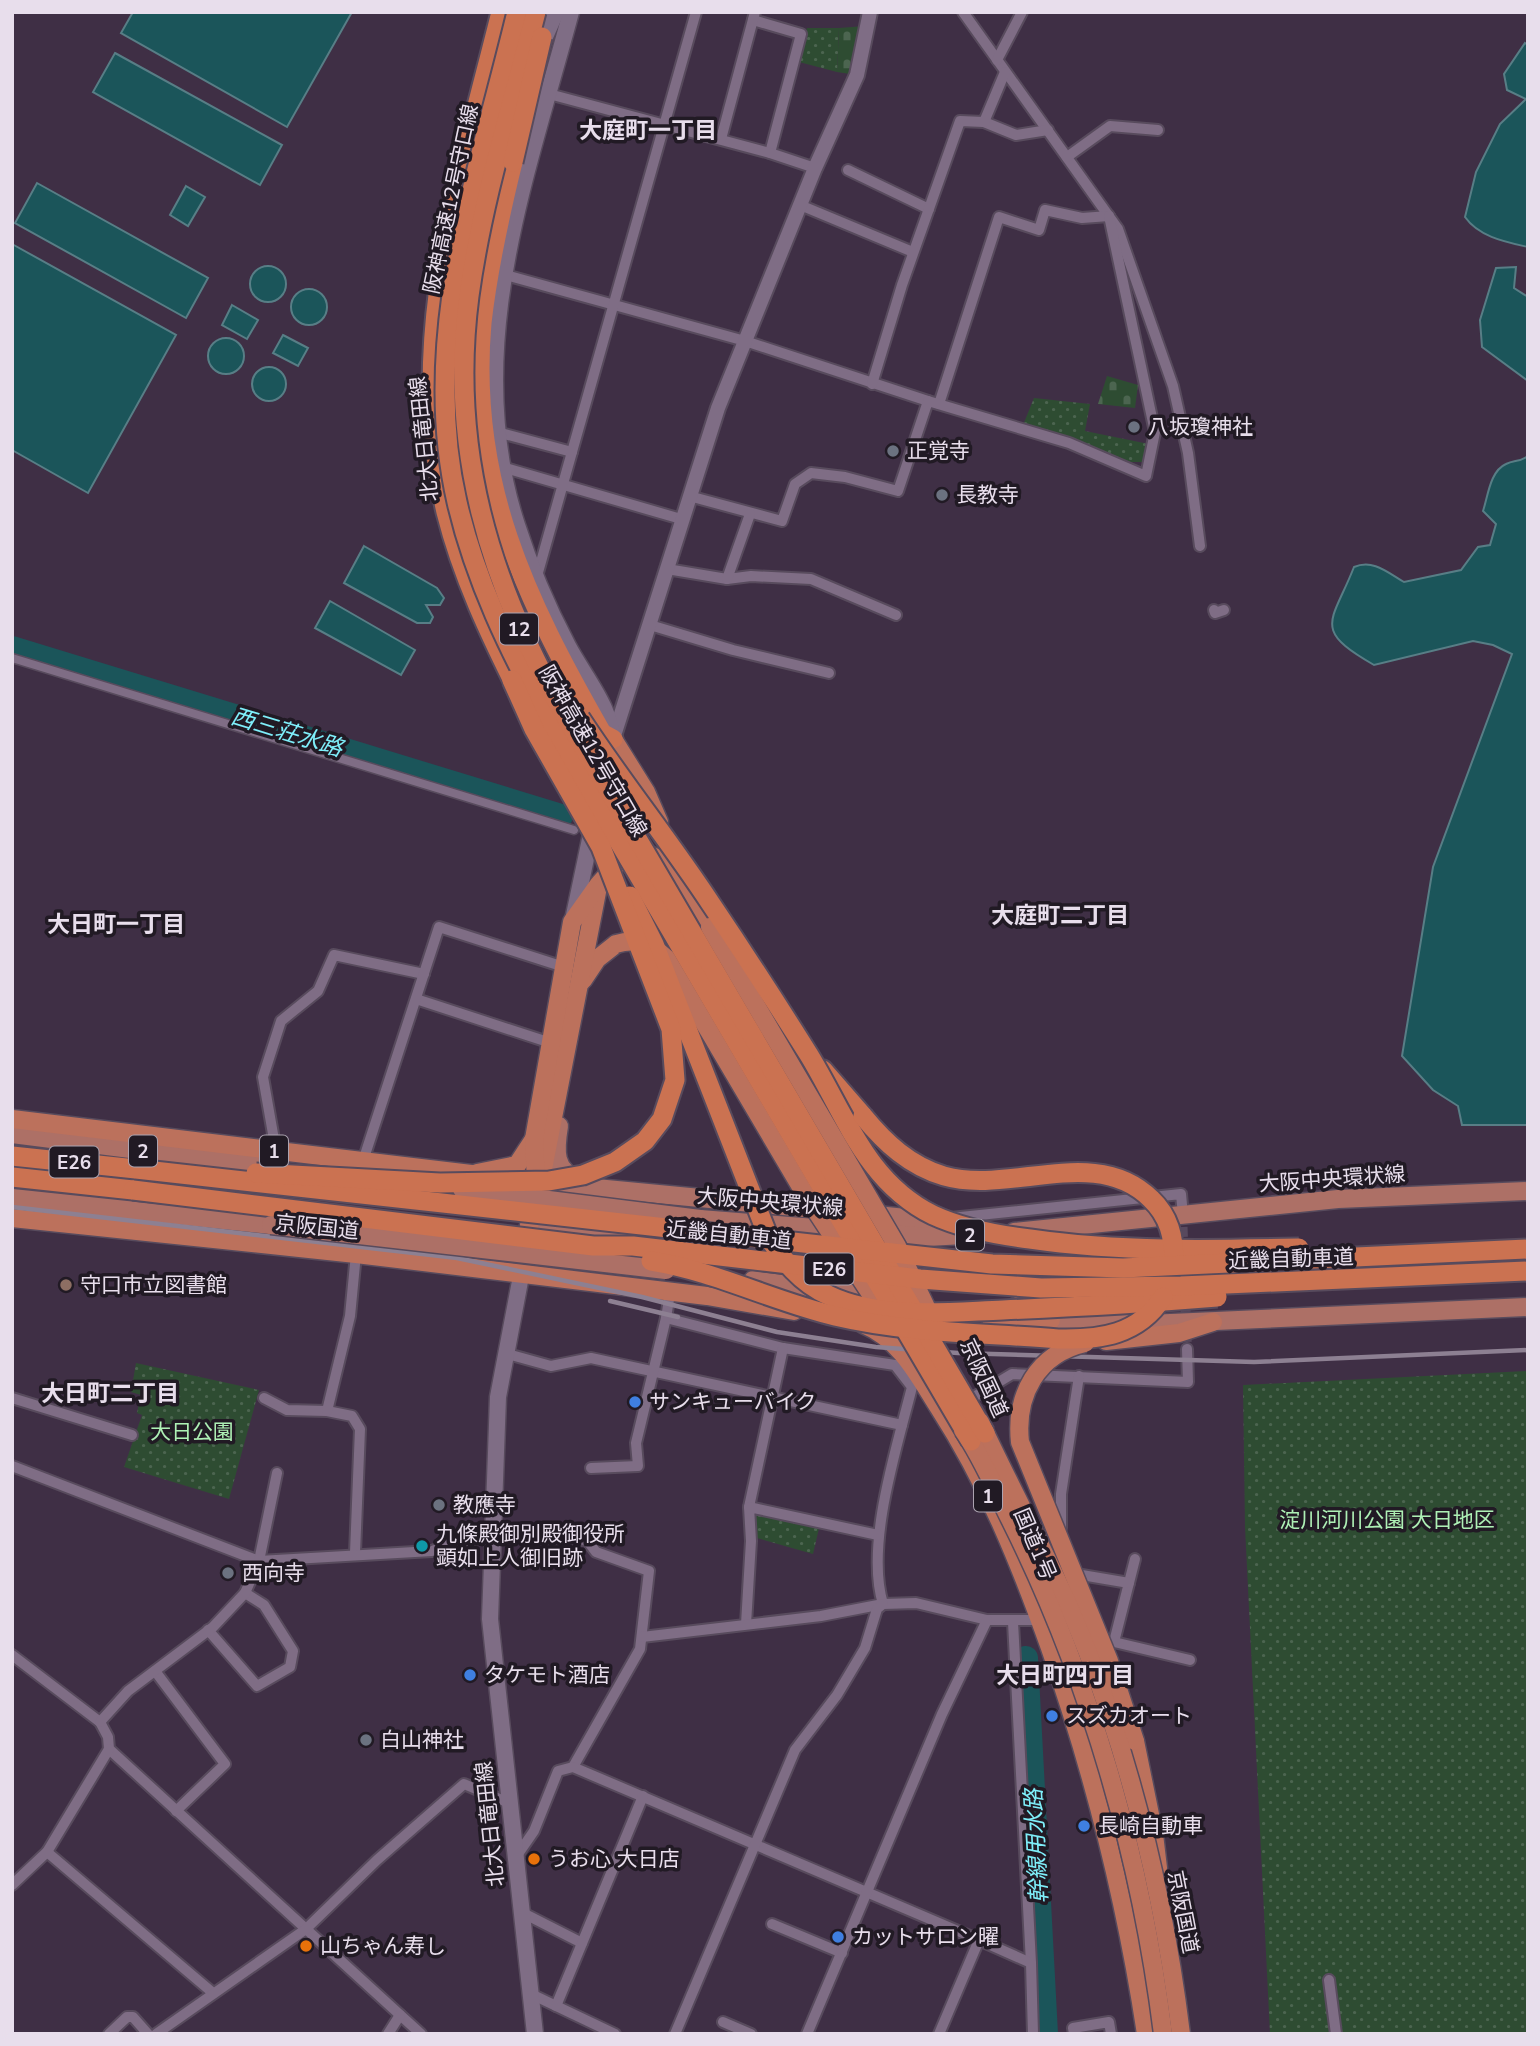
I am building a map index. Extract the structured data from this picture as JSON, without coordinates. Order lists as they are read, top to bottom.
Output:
{
  "streets": {
    "highway": [
      "阪神高速12号守口線",
      "12",
      "1",
      "E26",
      "京阪国道",
      "近畿自動車道",
      "国道1号"
    ],
    "main road": ["北大日竜田線", "2", "大阪中央環状線"]
  },
  "crossings": [
    ["阪神高速12号守口線", "12"],
    ["北大日竜田線", "京阪国道"],
    ["北大日竜田線", "国道1号"],
    ["12", "1"],
    ["1", "大阪中央環状線"],
    ["1", "京阪国道"],
    ["京阪国道", "国道1号"]
  ],
  "districts": [
    "大庭町一丁目",
    "大庭町二丁目",
    "大日町一丁目",
    "大日町二丁目",
    "大日町四丁目"
  ],
  "water": ["西三荘水路", "幹線用水路"],
  "parks": ["大日公園", "淀川河川公園 大日地区"],
  "places": [
    "八坂瓊神社",
    "正覚寺",
    "長教寺",
    "守口市立図書館",
    "サンキューバイク",
    "教應寺",
    "九條殿御別殿御役所 顕如上人御旧跡",
    "西向寺",
    "タケモト酒店",
    "スズカオート",
    "白山神社",
    "長崎自動車",
    "うお心 大日店",
    "カットサロン曜",
    "山ちゃん寿し"
  ]
}
